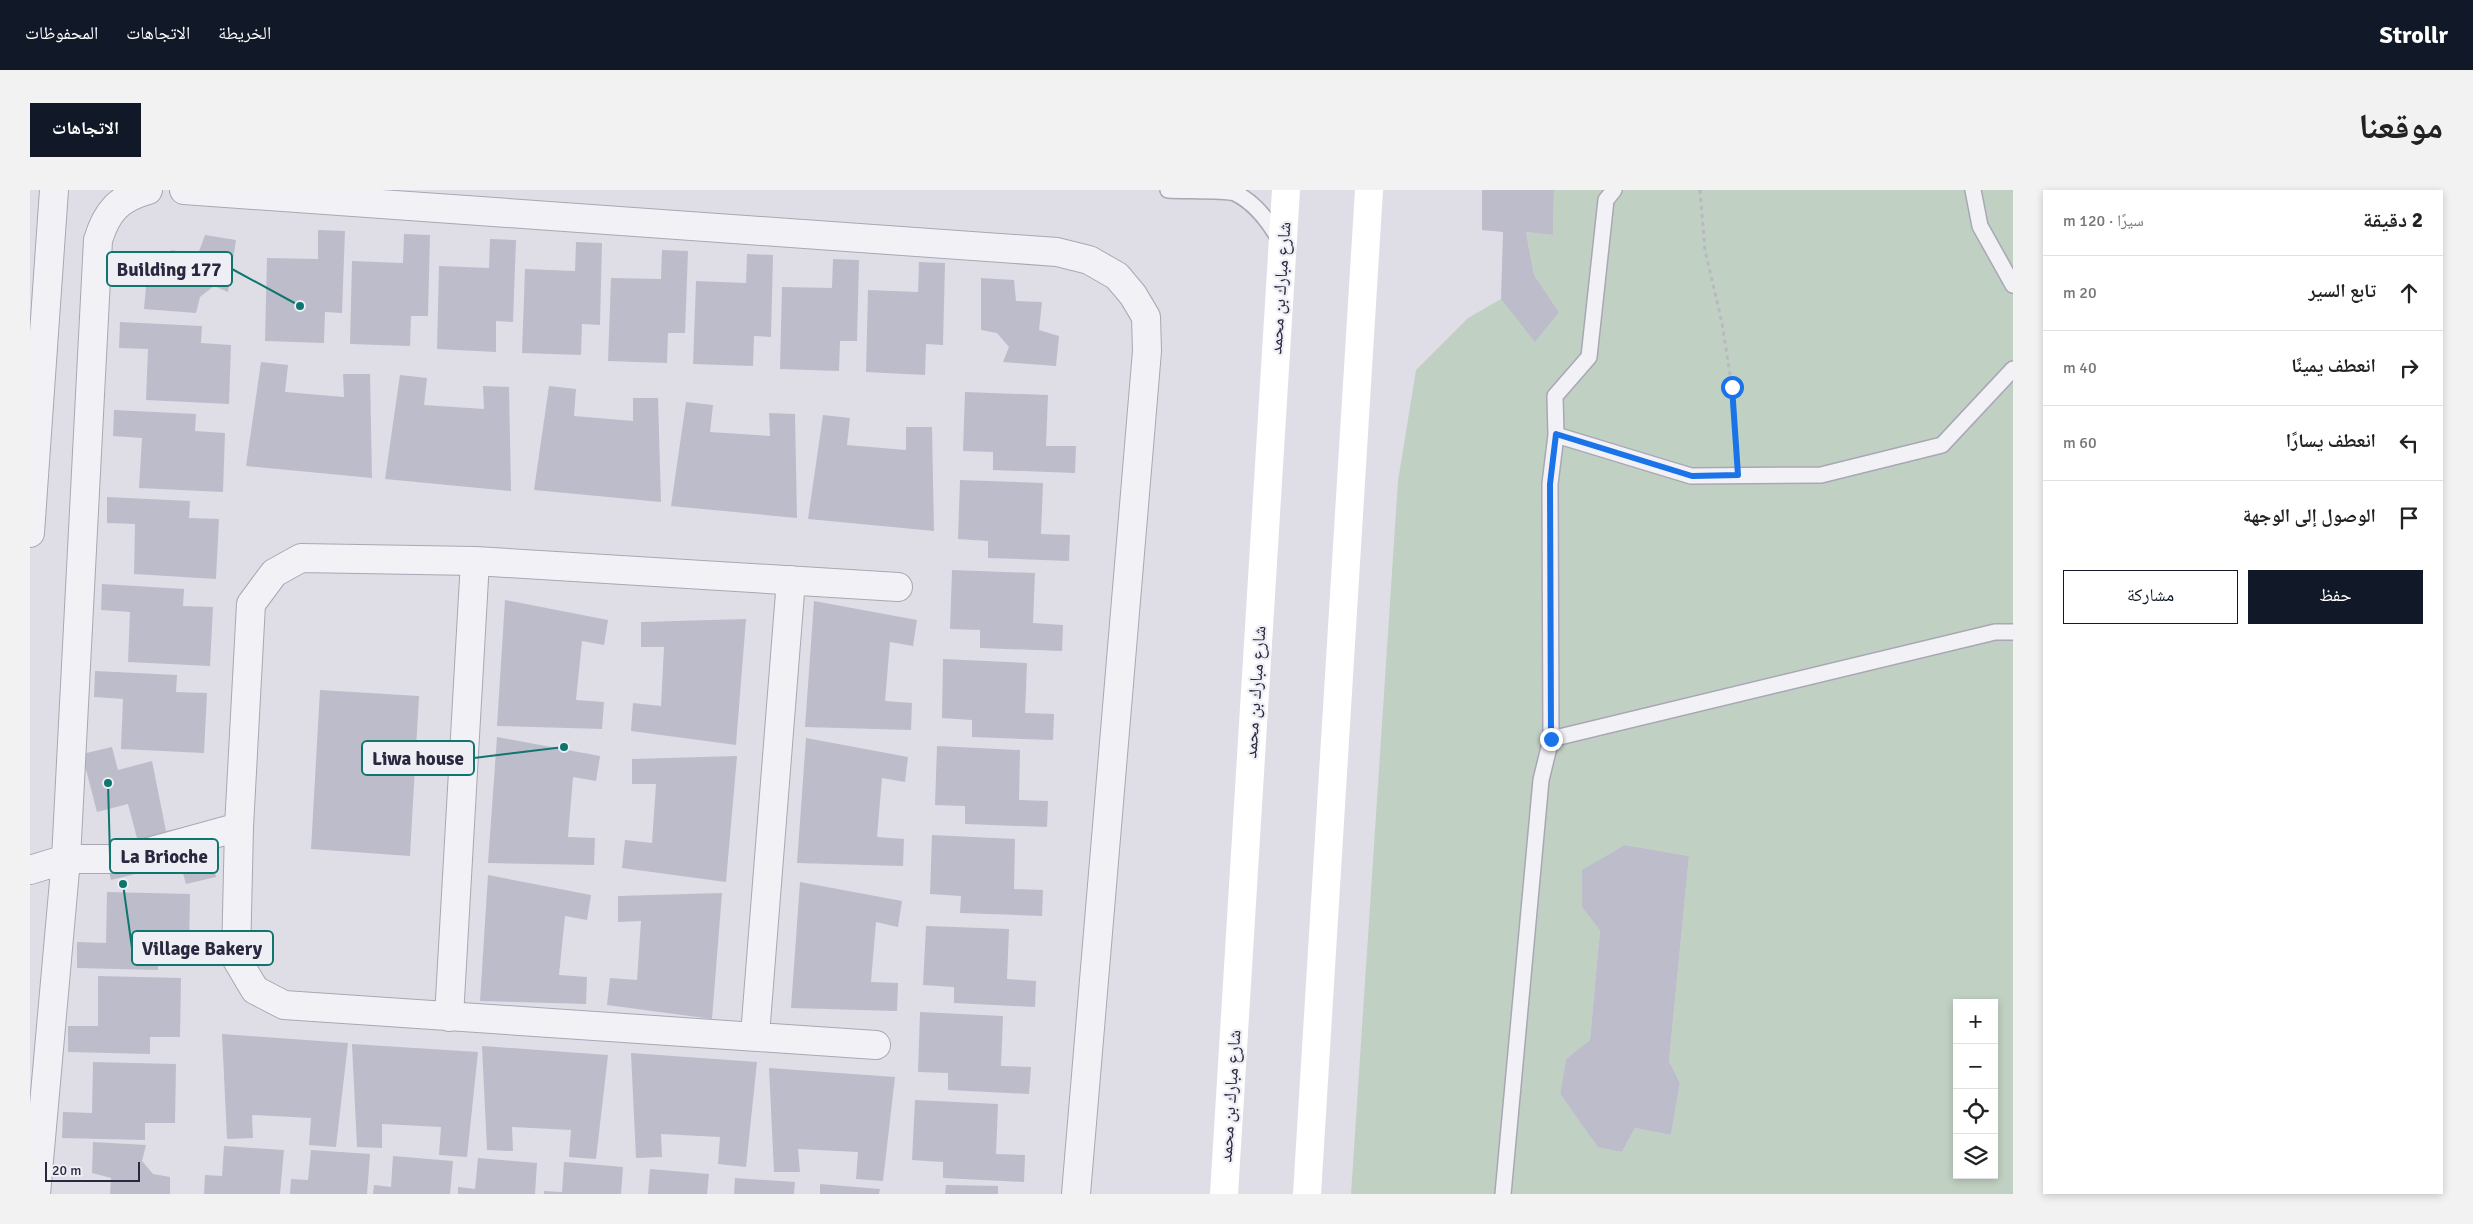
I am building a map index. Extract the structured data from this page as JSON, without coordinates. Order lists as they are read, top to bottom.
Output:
{
  "streets": {
    "main road": ["شارع مبارك بن محمد"]
  },
  "places": [
    "Building 177",
    "Liwa house",
    "La Brioche",
    "Village Bakery"
  ],
  "scale_bar": "20 m",
  "page": {
    "header": "Strollr",
    "nav": ["الخريطة", "الاتجاهات", "المحفوظات"],
    "title": "موقعنا",
    "buttons": [
      "الاتجاهات",
      ["حفظ", "مشاركة"]
    ],
    "heading": ["2 دقيقة", "سيرًا · 120 m"],
    "list": [
      ["تابع السير", "20 m"],
      ["انعطف يمينًا", "40 m"],
      ["انعطف يسارًا", "60 m"],
      "الوصول إلى الوجهة"
    ],
    "map_buttons": ["+", "−"],
    "scale": "20 m"
  }
}
